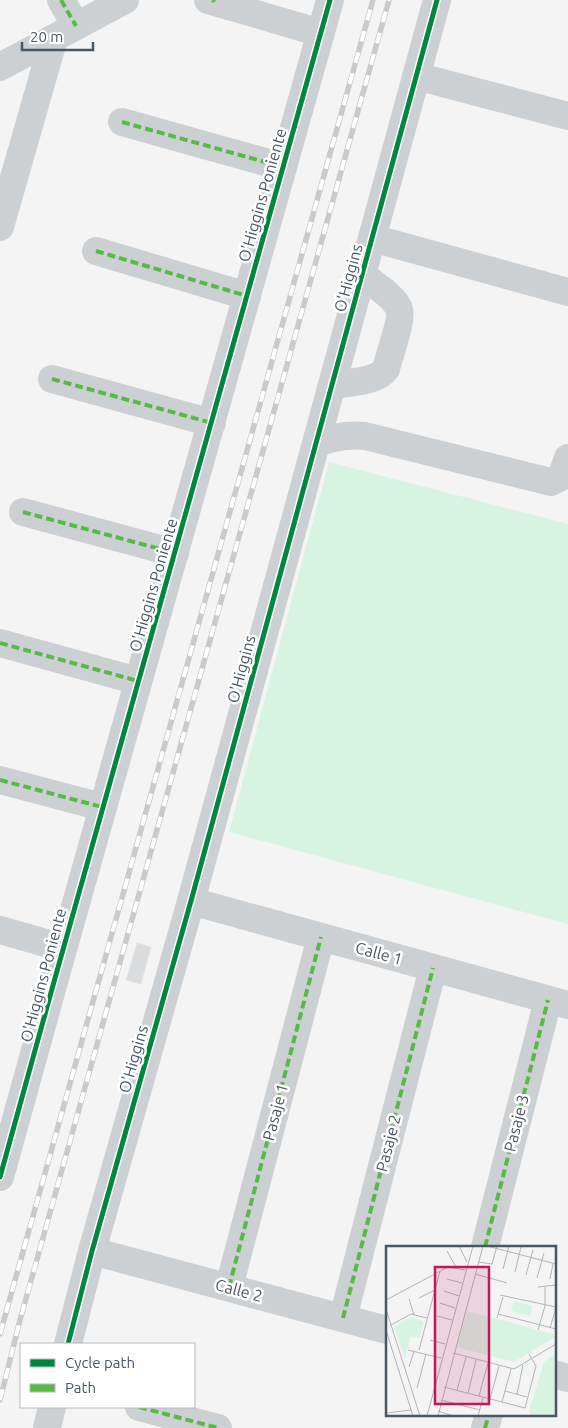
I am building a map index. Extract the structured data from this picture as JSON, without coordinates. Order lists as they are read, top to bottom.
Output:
{
  "streets": {
    "street": [
      "O'Higgins Poniente",
      "O'Higgins",
      "Calle 1",
      "Pasaje 1",
      "Pasaje 3",
      "Pasaje 2",
      "Calle 2"
    ]
  },
  "crossings": [
    ["O'Higgins", "Calle 1"],
    ["O'Higgins", "Calle 2"],
    ["Calle 1", "Pasaje 1"],
    ["Calle 1", "Pasaje 3"],
    ["Calle 1", "Pasaje 2"],
    ["Pasaje 1", "Calle 2"],
    ["Pasaje 2", "Calle 2"]
  ],
  "legend": ["Cycle path", "Path"],
  "scale_bar": "20 m"
}
